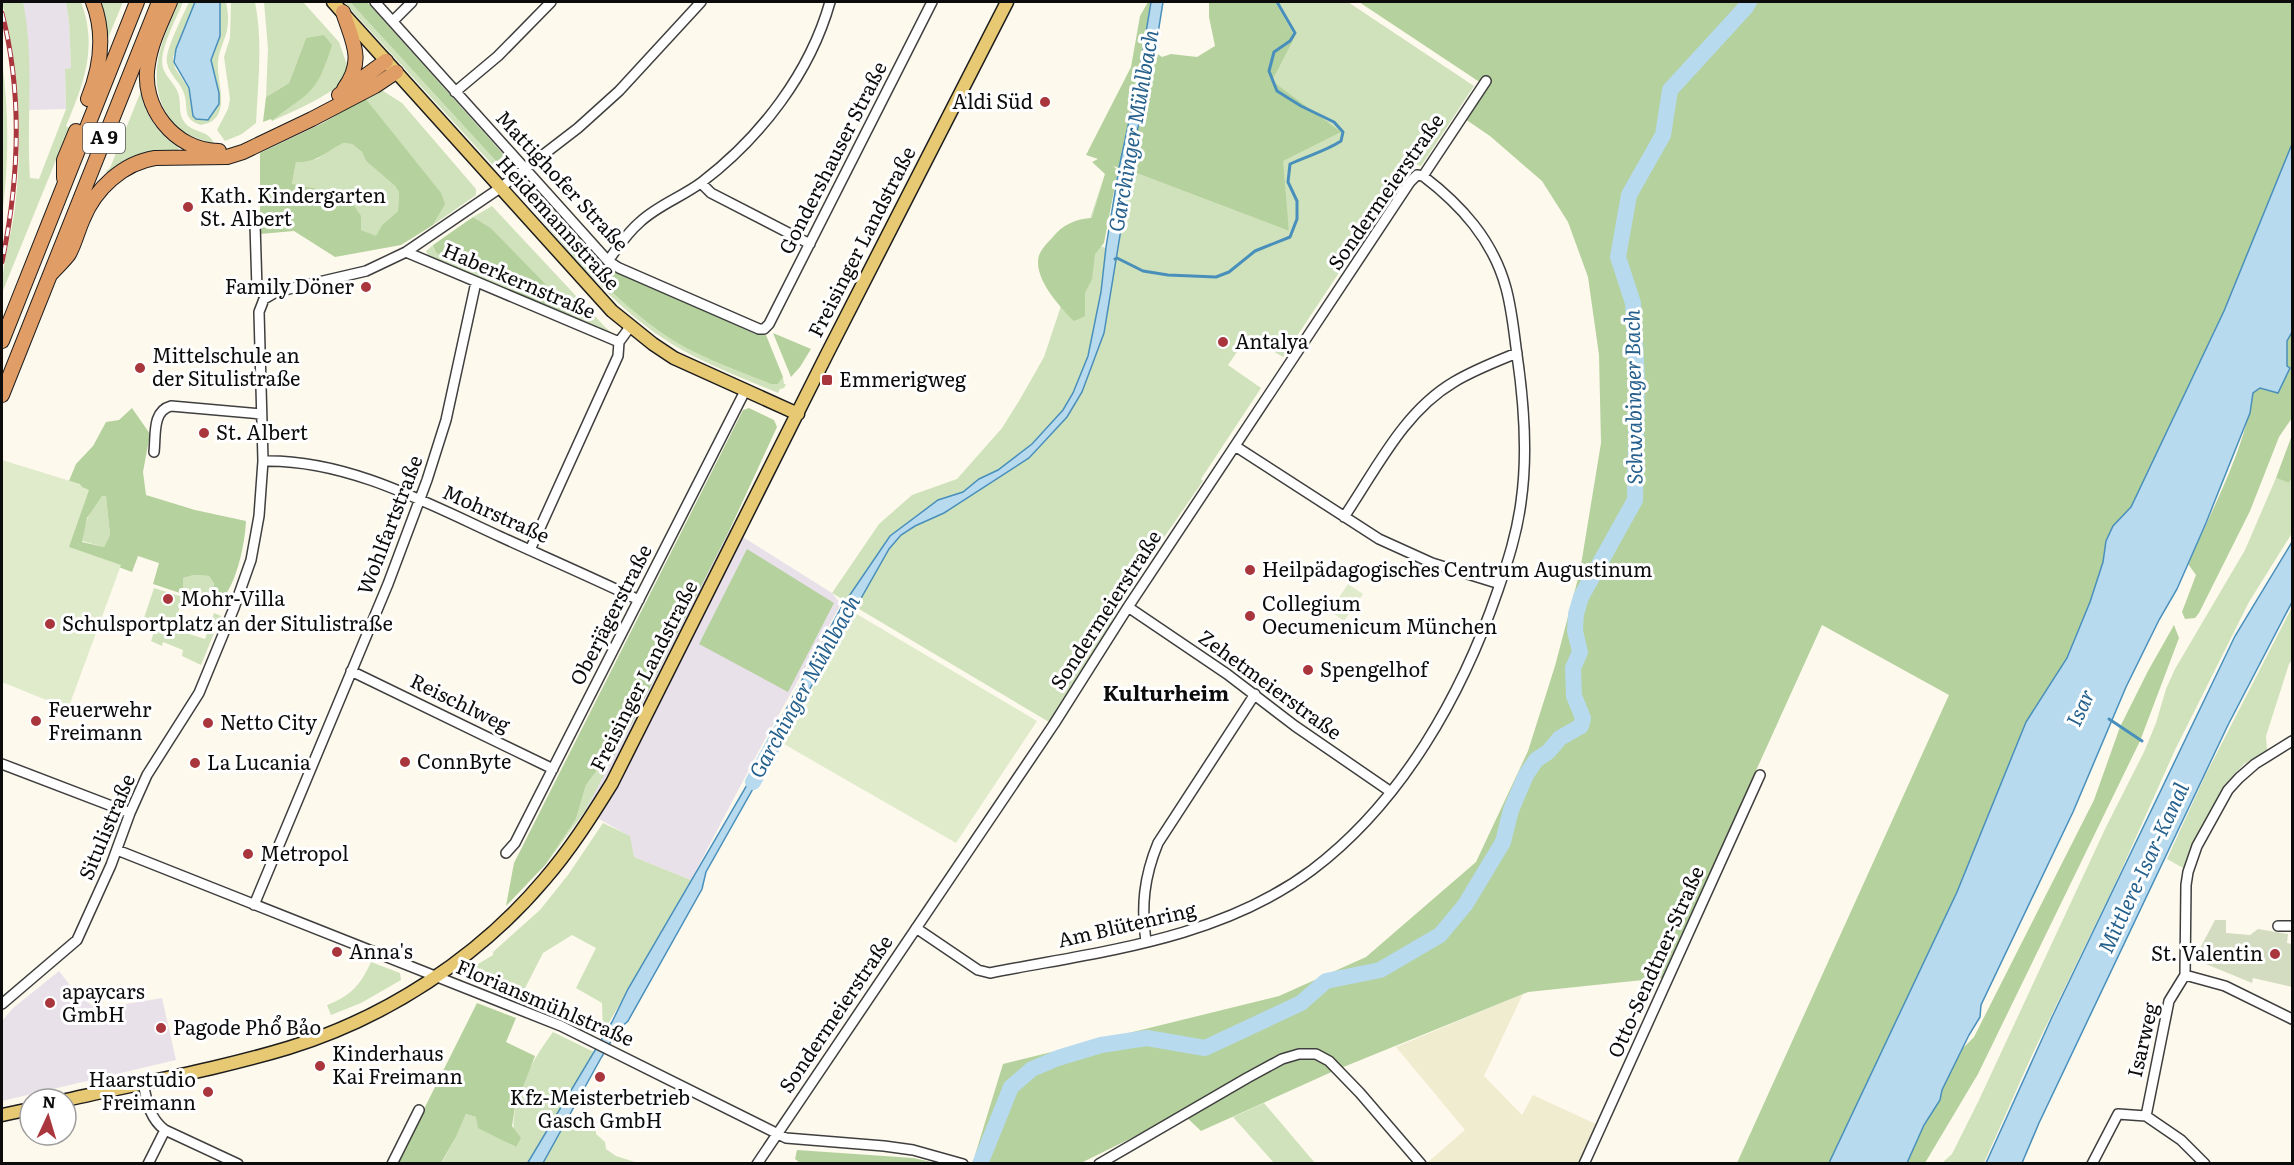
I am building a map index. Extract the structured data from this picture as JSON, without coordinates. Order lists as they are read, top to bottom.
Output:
{
  "streets": {
    "highway": ["A 9"],
    "main road": ["Heidemannstraße", "Freisinger Landstraße"],
    "street": [
      "Gondershauser Straße",
      "Mattighofer Straße",
      "Sondermeierstraße",
      "Haberkernstraße",
      "Mohrstraße",
      "Wohlfartstraße",
      "Oberjägerstraße",
      "Zehetmeierstraße",
      "Reischlweg",
      "Situlistraße",
      "Am Blütenring",
      "Otto-Sendtner-Straße",
      "Floriansmühlstraße",
      "Isarweg"
    ]
  },
  "crossings": [
    ["Gondershauser Straße", "Mattighofer Straße"],
    ["Sondermeierstraße", "Zehetmeierstraße"],
    ["Sondermeierstraße", "Am Blütenring"],
    ["Sondermeierstraße", "Floriansmühlstraße"],
    ["Heidemannstraße", "Freisinger Landstraße"],
    ["Heidemannstraße", "Oberjägerstraße"],
    ["Freisinger Landstraße", "Floriansmühlstraße"],
    ["Haberkernstraße", "Wohlfartstraße"],
    ["Mohrstraße", "Wohlfartstraße"],
    ["Mohrstraße", "Oberjägerstraße"],
    ["Mohrstraße", "Situlistraße"],
    ["Wohlfartstraße", "Reischlweg"],
    ["Wohlfartstraße", "Floriansmühlstraße"],
    ["Oberjägerstraße", "Reischlweg"],
    ["Zehetmeierstraße", "Am Blütenring"],
    ["Situlistraße", "Floriansmühlstraße"]
  ],
  "districts": ["Kulturheim"],
  "water": [
    "Garchinger Mühlbach",
    "Schwabinger Bach",
    "Isar",
    "Mittlere-Isar-Kanal"
  ],
  "places": {
    "other": [
      "Aldi Süd",
      "Kath. Kindergarten St. Albert",
      "Family Döner",
      "Antalya",
      "Mittelschule an der Situlistraße",
      "St. Albert",
      "Heilpädagogisches Centrum Augustinum",
      "Mohr-Villa",
      "Collegium Oecumenicum München",
      "Schulsportplatz an der Situlistraße",
      "Spengelhof",
      "Feuerwehr Freimann",
      "Netto City",
      "ConnByte",
      "La Lucania",
      "Metropol",
      "Anna's",
      "St. Valentin",
      "apaycars GmbH",
      "Pagode Phổ Bảo",
      "Kinderhaus Kai Freimann",
      "Kfz-Meisterbetrieb Gasch GmbH",
      "Haarstudio Freimann"
    ],
    "transit": ["Emmerigweg"]
  },
  "north": "top"
}
